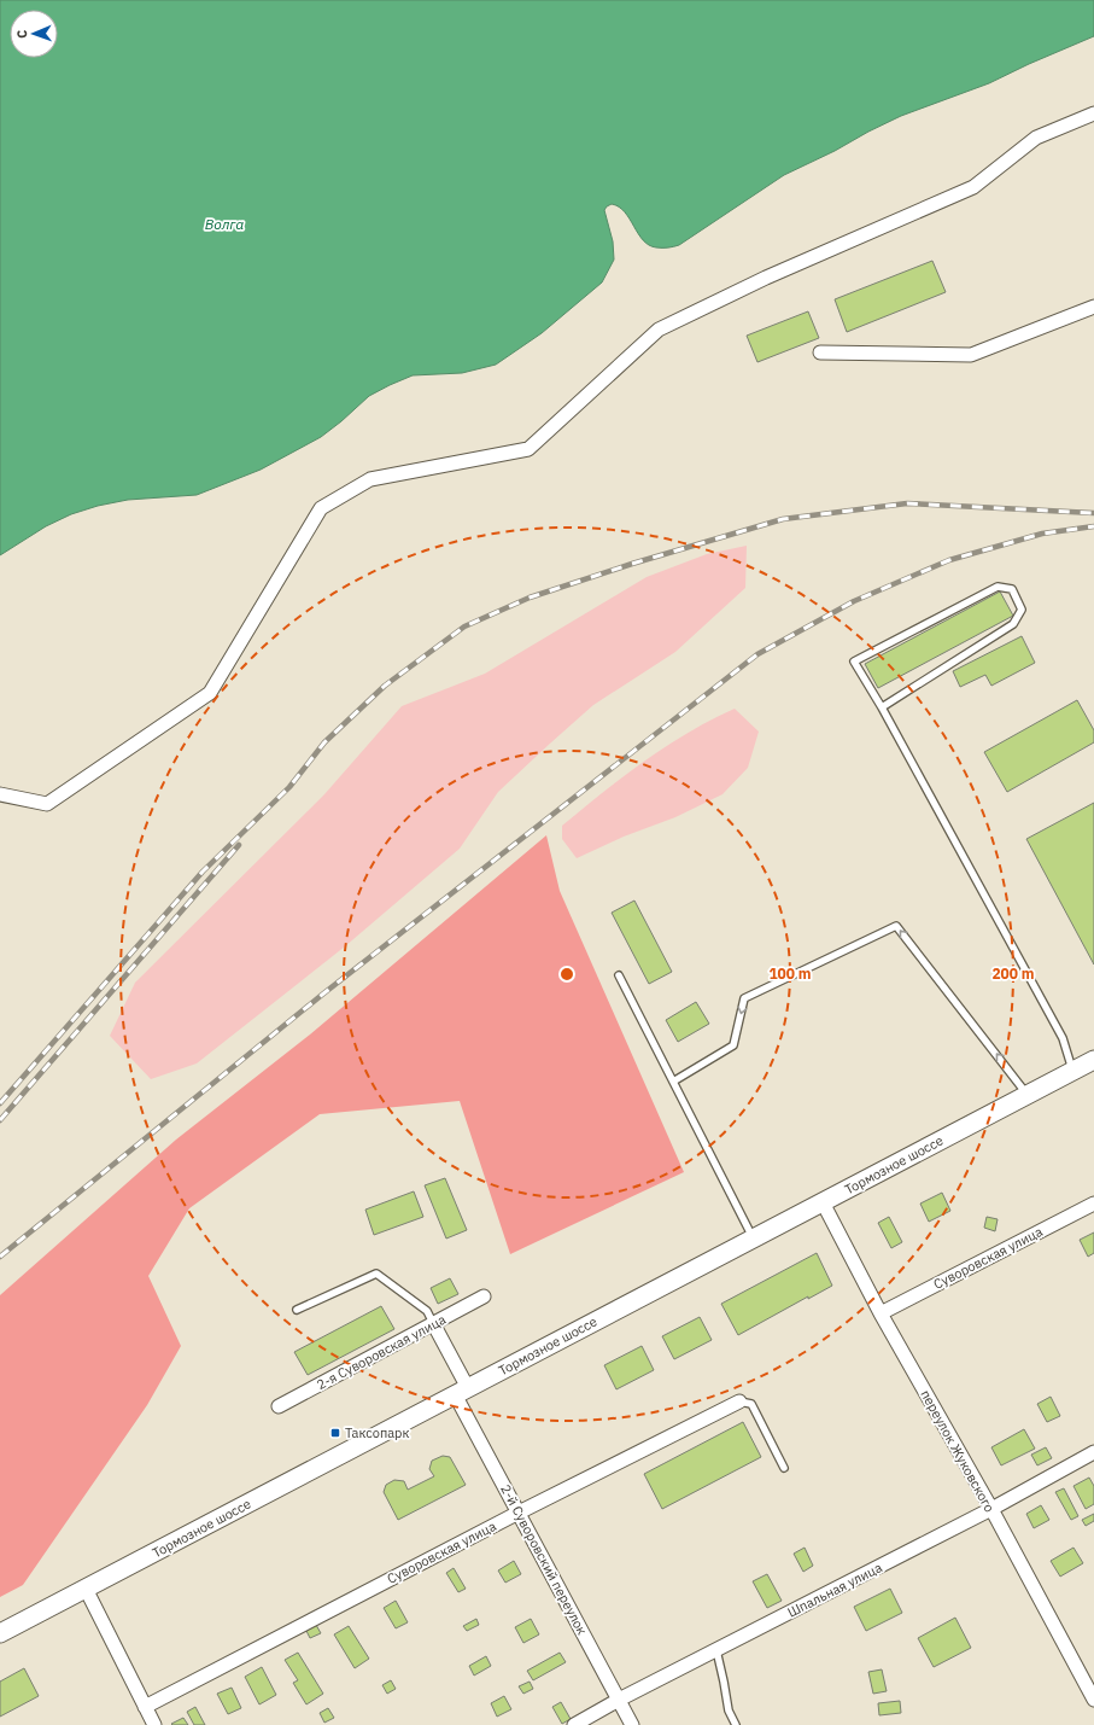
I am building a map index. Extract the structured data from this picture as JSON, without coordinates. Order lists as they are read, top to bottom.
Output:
{
  "streets": {
    "street": [
      "Тормозное шоссе",
      "Суворовская улица",
      "2-я Суворовская улица",
      "переулок Жуковского",
      "2-й Суворовский переулок",
      "Шпальная улица"
    ]
  },
  "crossings": [
    ["Тормозное шоссе", "переулок Жуковского"],
    ["Тормозное шоссе", "2-й Суворовский переулок"],
    ["Суворовская улица", "переулок Жуковского"],
    ["Суворовская улица", "2-й Суворовский переулок"],
    ["2-я Суворовская улица", "2-й Суворовский переулок"],
    ["переулок Жуковского", "Шпальная улица"],
    ["2-й Суворовский переулок", "Шпальная улица"]
  ],
  "water": ["Волга"],
  "places": {
    "transit": ["Таксопарк"]
  },
  "north": "left",
  "rings": ["100 m", "200 m"]
}
